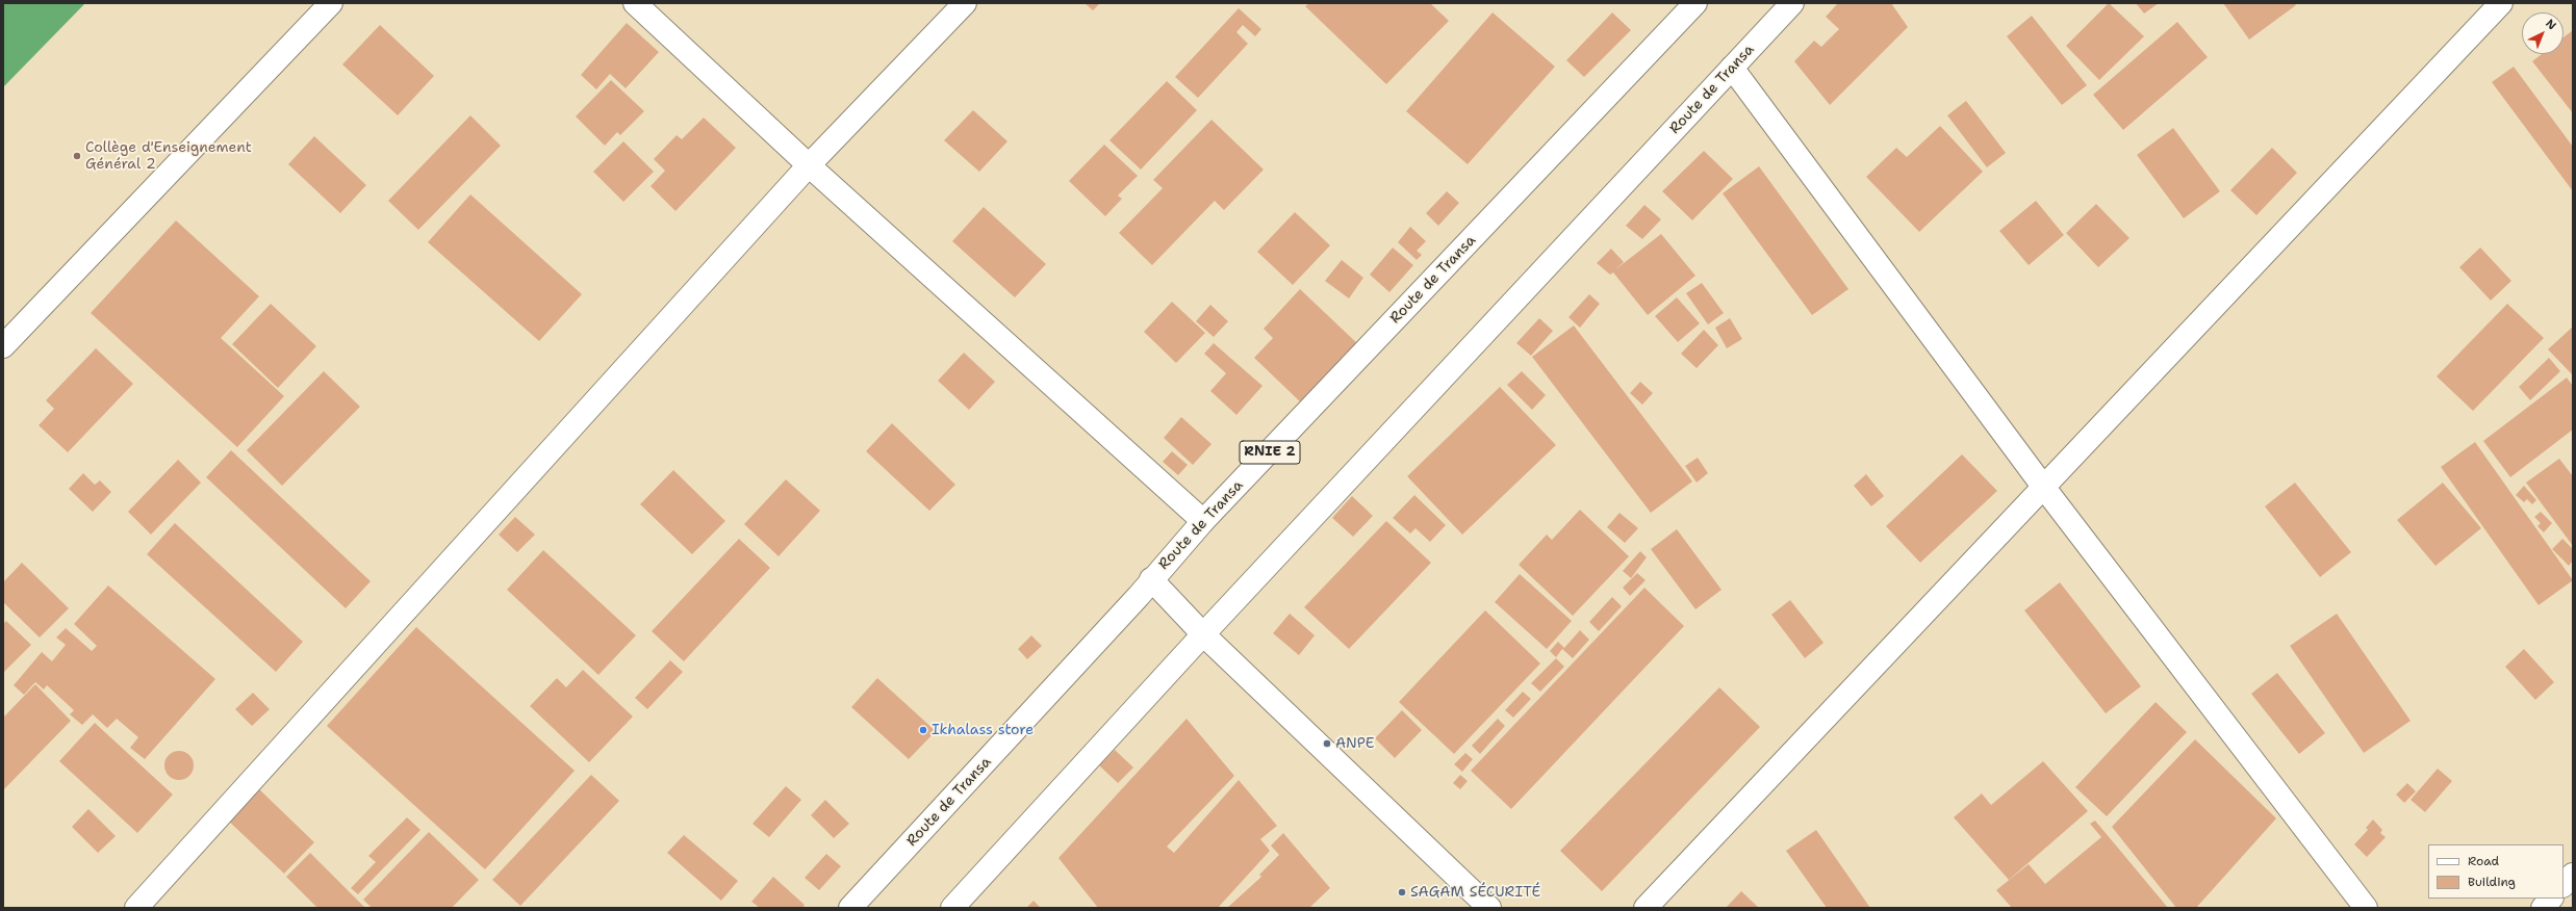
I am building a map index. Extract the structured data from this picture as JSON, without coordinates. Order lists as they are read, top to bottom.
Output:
{
  "streets": {
    "street": ["Route de Transa", "RNIE 2"]
  },
  "places": [
    "Collège d'Enseignement Général 2",
    "Ikhalass store",
    "ANPE",
    "SAGAM SÉCURITÉ"
  ],
  "legend": ["Road", "Building"],
  "north": "top right"
}
